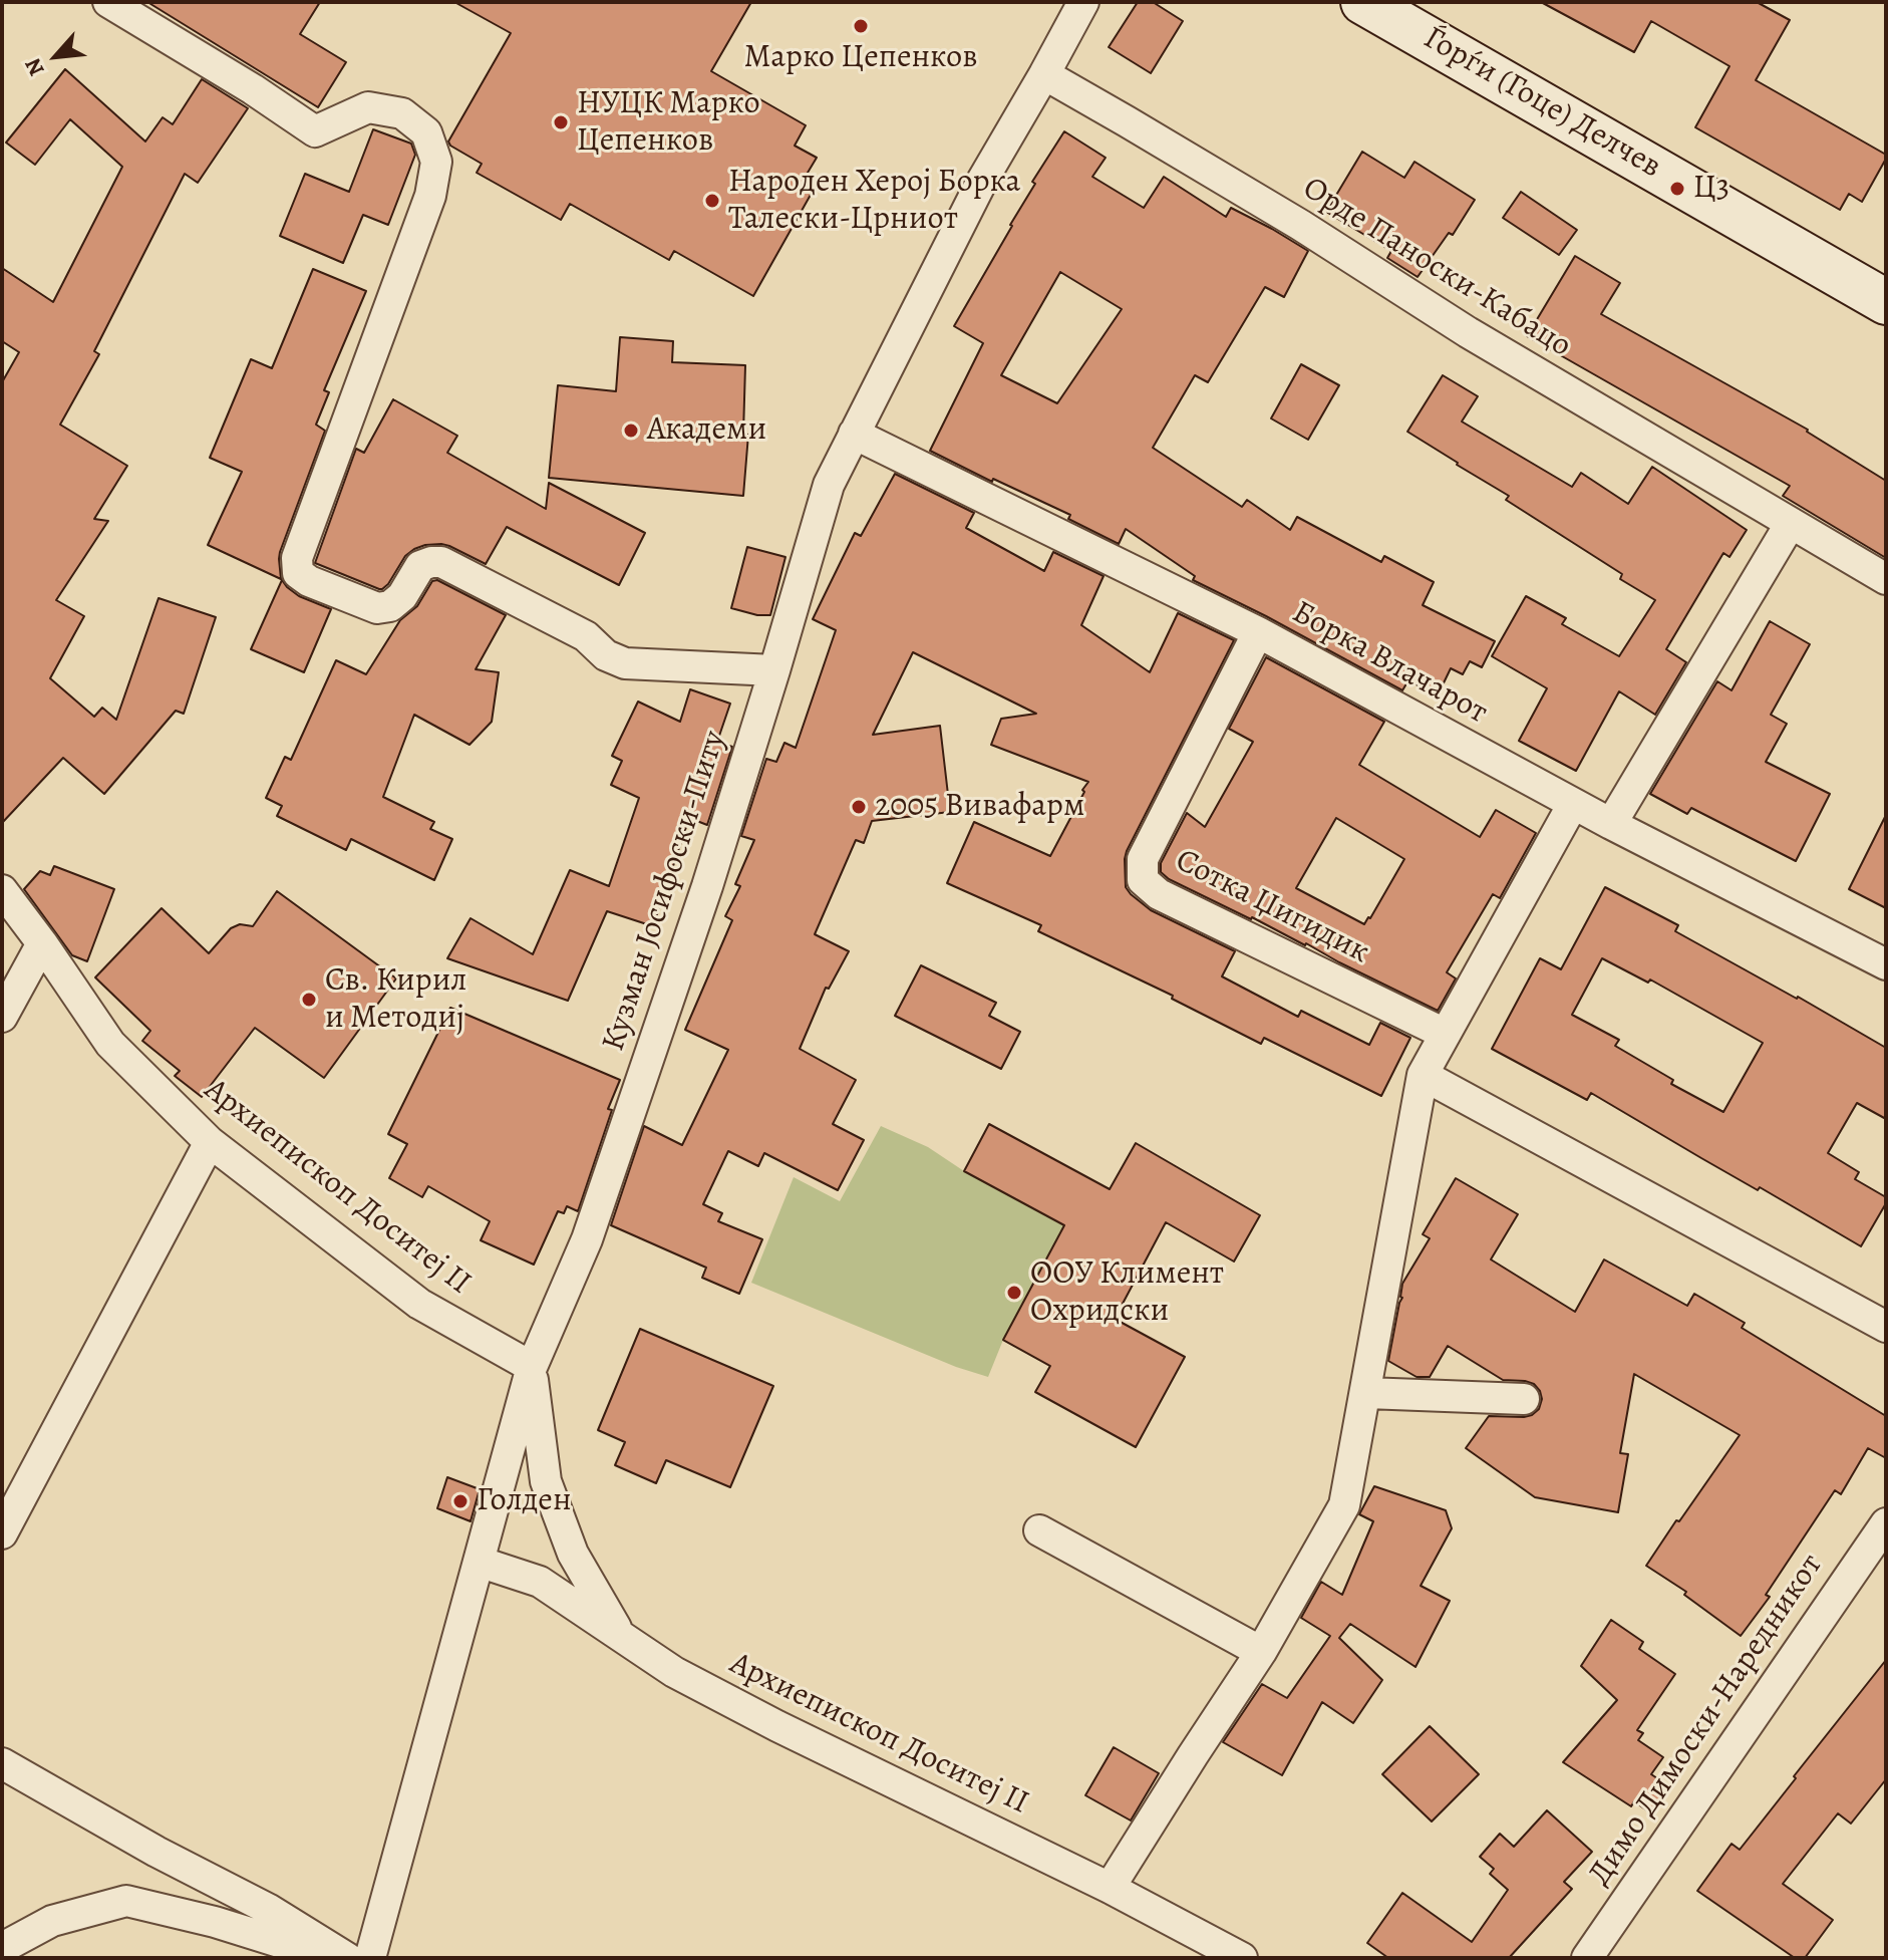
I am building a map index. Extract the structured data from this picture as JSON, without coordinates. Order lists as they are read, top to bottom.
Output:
{
  "streets": {
    "main road": ["Ѓорѓи (Гоце) Делчев"],
    "street": [
      "Орде Паноски-Кабацо",
      "Борка Влачарот",
      "Кузман Јосифоски-Питу",
      "Сотка Џигидик",
      "Архиепископ Доситеј II",
      "Димо Димоски-Наредникот"
    ]
  },
  "crossings": [
    ["Орде Паноски-Кабацо", "Кузман Јосифоски-Питу"],
    ["Борка Влачарот", "Кузман Јосифоски-Питу"],
    ["Борка Влачарот", "Сотка Џигидик"],
    ["Кузман Јосифоски-Питу", "Архиепископ Доситеј II"]
  ],
  "places": [
    "Марко Цепенков",
    "НУЦК Марко Цепенков",
    "Ц3",
    "Народен Херој Борка Талески-Црниот",
    "Академи",
    "2005 Вивафарм",
    "Св. Кирил и Методиј",
    "ООУ Климент Охридски",
    "Голден"
  ],
  "north": "bottom left"
}
